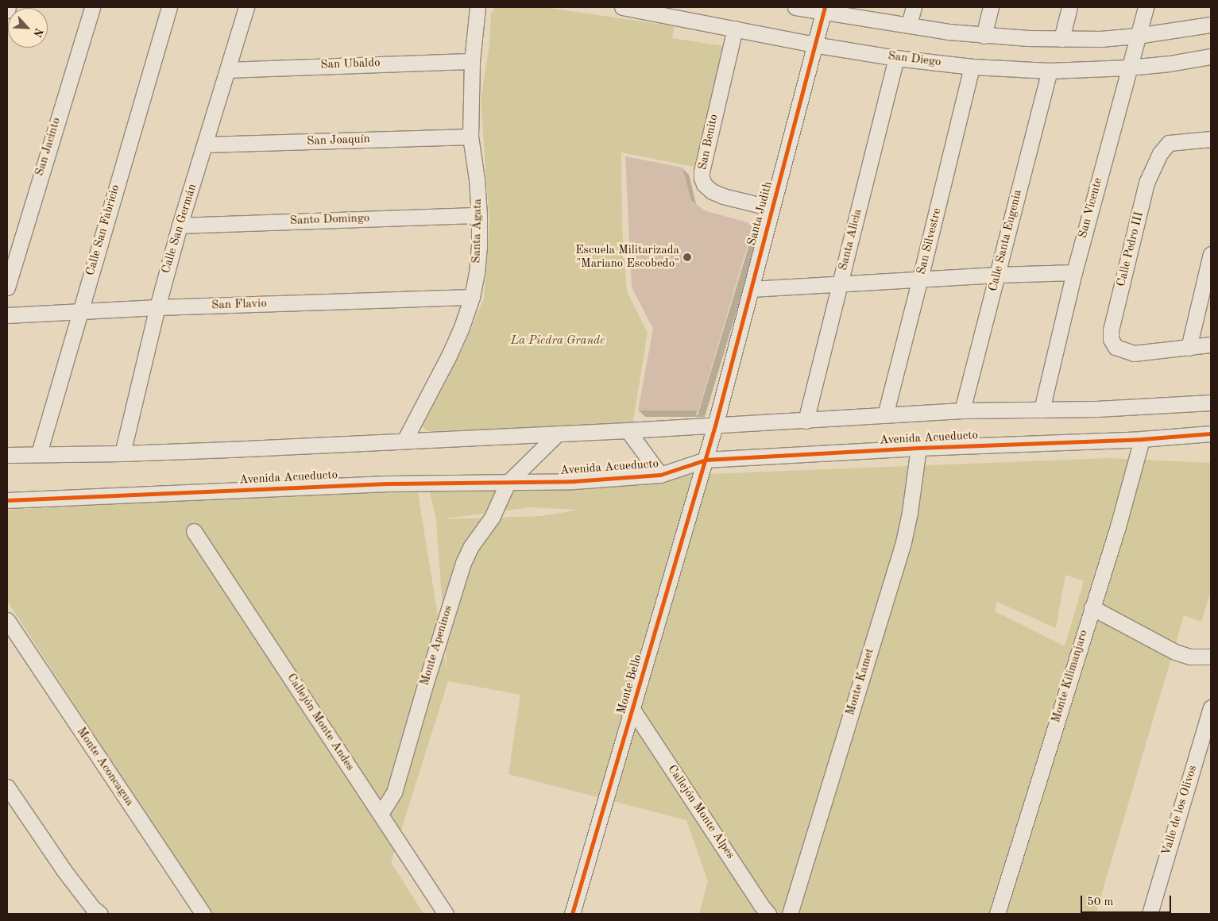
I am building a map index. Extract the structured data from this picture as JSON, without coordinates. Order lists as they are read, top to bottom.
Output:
{
  "streets": {
    "street": [
      "San Diego",
      "San Ubaldo",
      "San Joaquín",
      "San Benito",
      "San Jacinto",
      "San Vicente",
      "Santa Judith",
      "Santo Domingo",
      "Calle San Germán",
      "Calle San Fabricio",
      "Santa Ágata",
      "Santa Alicia",
      "Calle Santa Eugenia",
      "San Silvestre",
      "Calle Pedro III",
      "San Flavio",
      "Avenida Acueducto",
      "Monte Apeninos",
      "Monte Kilimanjaro",
      "Monte Kamet",
      "Monte Bello",
      "Callejón Monte Andes",
      "Monte Aconcagua",
      "Valle de los Olivos",
      "Callejón Monte Alpes"
    ]
  },
  "crossings": [
    ["San Diego", "San Benito"],
    ["San Diego", "San Vicente"],
    ["San Diego", "Santa Judith"],
    ["San Diego", "Santa Alicia"],
    ["San Diego", "Calle Santa Eugenia"],
    ["San Diego", "San Silvestre"],
    ["San Ubaldo", "Calle San Germán"],
    ["San Ubaldo", "Santa Ágata"],
    ["San Joaquín", "Calle San Germán"],
    ["San Joaquín", "Santa Ágata"],
    ["San Benito", "Santa Judith"],
    ["Santa Judith", "Monte Bello"],
    ["Santo Domingo", "Calle San Germán"],
    ["Santo Domingo", "Santa Ágata"],
    ["Calle San Germán", "San Flavio"],
    ["Calle San Fabricio", "San Flavio"],
    ["Santa Ágata", "San Flavio"],
    ["Avenida Acueducto", "Monte Apeninos"],
    ["Avenida Acueducto", "Monte Kilimanjaro"],
    ["Avenida Acueducto", "Monte Kamet"],
    ["Avenida Acueducto", "Monte Bello"],
    ["Monte Apeninos", "Callejón Monte Andes"],
    ["Monte Bello", "Callejón Monte Alpes"]
  ],
  "parks": ["La Piedra Grande"],
  "places": ["Escuela Militarizada \"Mariano Escobedo\""],
  "scale_bar": "50 m",
  "north": "bottom right"
}
